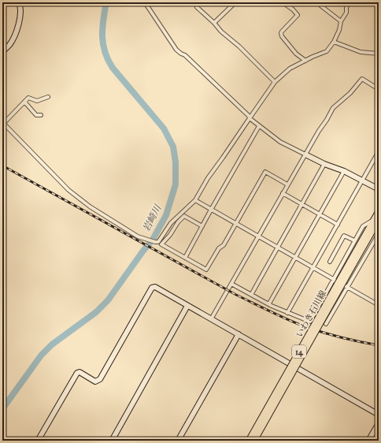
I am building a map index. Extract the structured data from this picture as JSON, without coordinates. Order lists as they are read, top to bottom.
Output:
{
  "streets": {
    "main road": ["いわき石川線", "14"]
  },
  "water": ["岩崎川"]
}
